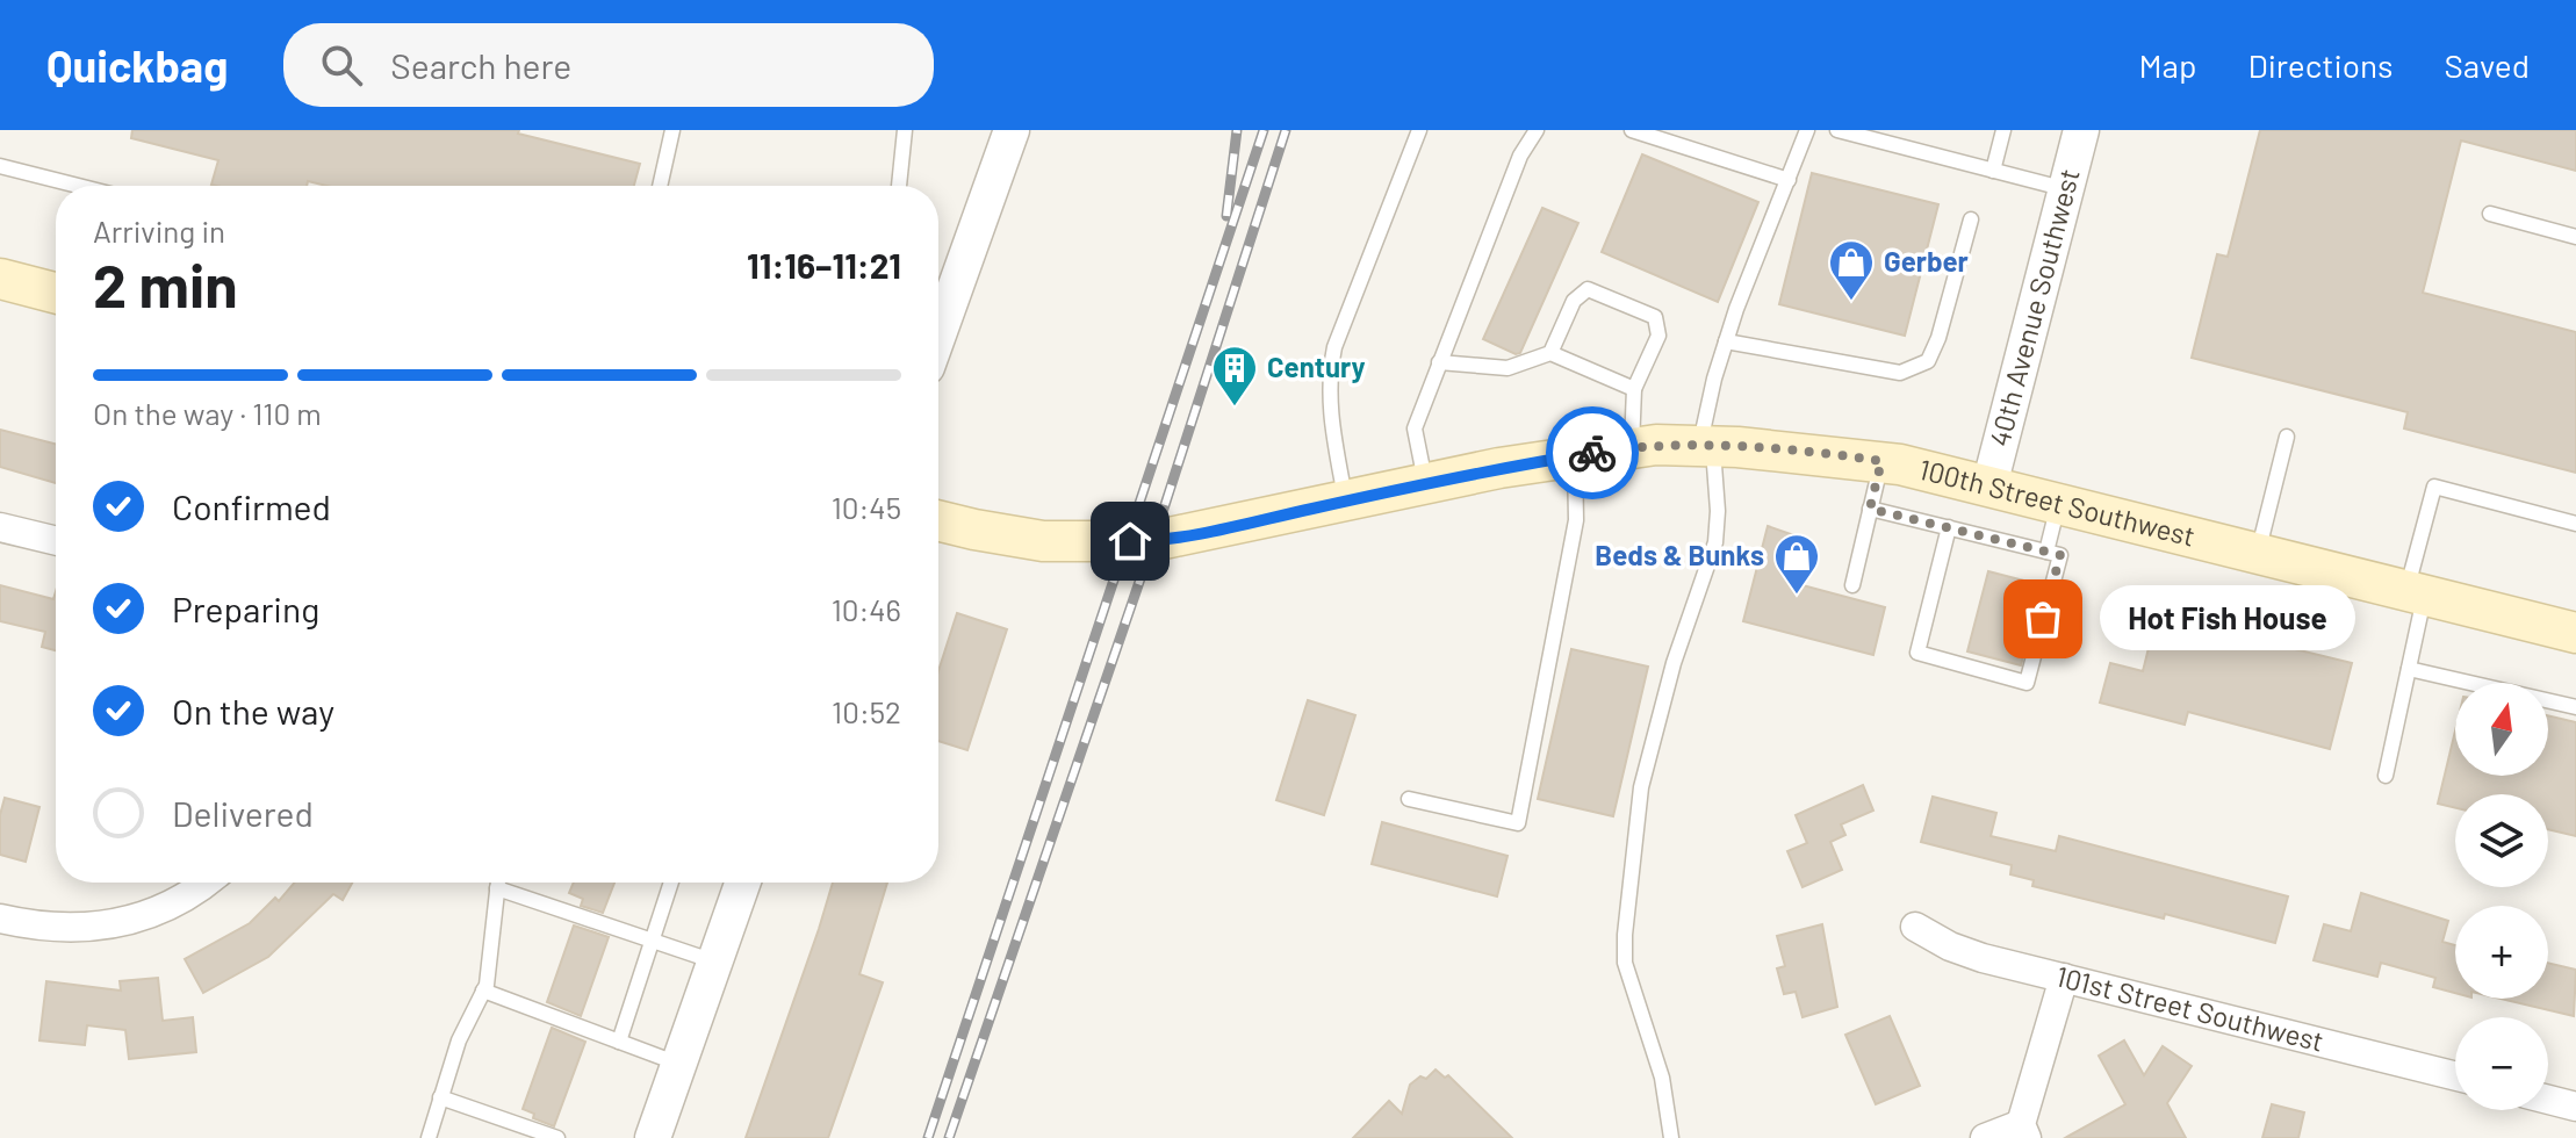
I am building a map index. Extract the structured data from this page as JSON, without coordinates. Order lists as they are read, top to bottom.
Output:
{
  "streets": {
    "main road": ["100th Street Southwest"],
    "street": ["40th Avenue Southwest", "101st Street Southwest"]
  },
  "crossings": [
    ["40th Avenue Southwest", "100th Street Southwest"]
  ],
  "places": {
    "shop": ["Gerber", "Beds & Bunks"],
    "building": ["Century"],
    "other": ["Hot Fish House"]
  },
  "north": "top",
  "page": {
    "header": "Quickbag",
    "search": "Search here",
    "nav": ["Map", "Directions", "Saved"],
    "heading": ["2 min", "Arriving in", "11:16–11:21"],
    "bar": "On the way · 110 m",
    "list": [
      ["Confirmed", "10:45"],
      ["Preparing", "10:46"],
      ["On the way", "10:52"],
      "Delivered"
    ],
    "bubble": "Hot Fish House",
    "map_buttons": ["+", "−"]
  }
}
